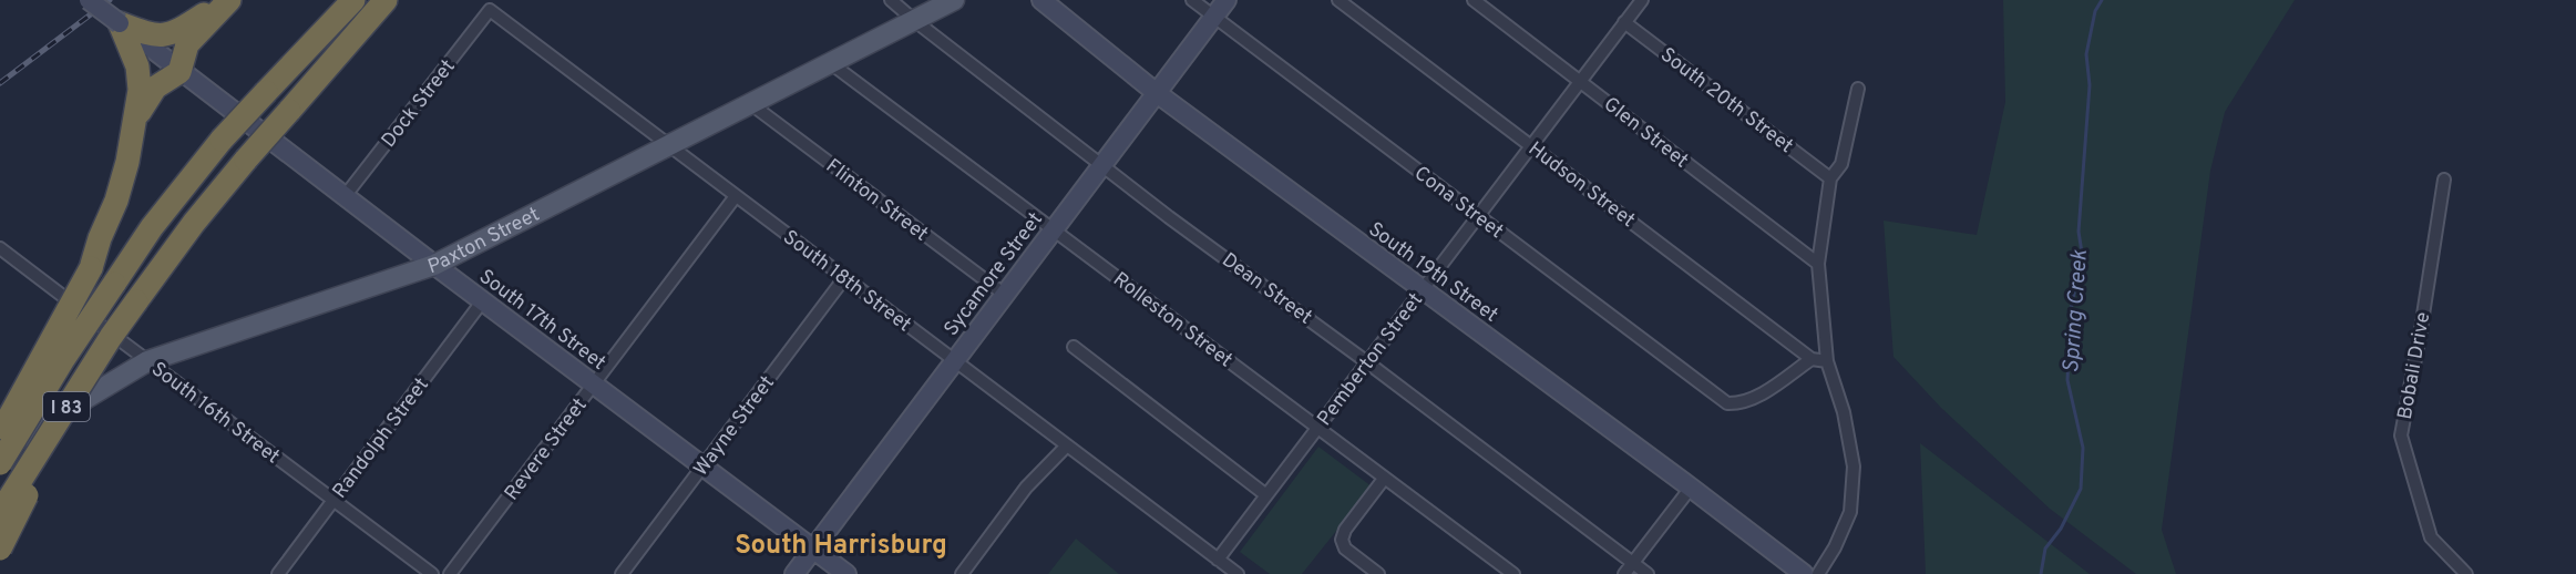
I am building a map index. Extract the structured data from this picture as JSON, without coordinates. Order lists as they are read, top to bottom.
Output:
{
  "streets": {
    "highway": ["I 83"],
    "main road": ["Paxton Street"],
    "street": [
      "South 20th Street",
      "Dock Street",
      "Glen Street",
      "Hudson Street",
      "Flinton Street",
      "Cona Street",
      "South 19th Street",
      "Sycamore Street",
      "South 18th Street",
      "Dean Street",
      "South 17th Street",
      "Rolleston Street",
      "Pemberton Street",
      "Bobali Drive",
      "South 16th Street",
      "Wayne Street",
      "Randolph Street",
      "Revere Street"
    ]
  },
  "crossings": [
    ["South 20th Street", "Pemberton Street"],
    ["Dock Street", "South 18th Street"],
    ["Dock Street", "South 17th Street"],
    ["Glen Street", "Pemberton Street"],
    ["Hudson Street", "Cona Street"],
    ["Hudson Street", "Pemberton Street"],
    ["Flinton Street", "Paxton Street"],
    ["Flinton Street", "Sycamore Street"],
    ["Cona Street", "Sycamore Street"],
    ["Cona Street", "Pemberton Street"],
    ["Paxton Street", "South 18th Street"],
    ["Paxton Street", "Dean Street"],
    ["Paxton Street", "South 17th Street"],
    ["Paxton Street", "Rolleston Street"],
    ["Paxton Street", "South 16th Street"],
    ["South 19th Street", "Sycamore Street"],
    ["South 19th Street", "Pemberton Street"],
    ["Sycamore Street", "South 18th Street"],
    ["Sycamore Street", "Dean Street"],
    ["Sycamore Street", "South 17th Street"],
    ["Sycamore Street", "Rolleston Street"],
    ["South 18th Street", "Pemberton Street"],
    ["South 18th Street", "Wayne Street"],
    ["South 18th Street", "Revere Street"],
    ["Dean Street", "Pemberton Street"],
    ["South 17th Street", "Wayne Street"],
    ["South 17th Street", "Randolph Street"],
    ["South 17th Street", "Revere Street"],
    ["Rolleston Street", "Pemberton Street"],
    ["South 16th Street", "Randolph Street"]
  ],
  "districts": ["South Harrisburg"],
  "water": ["Spring Creek"]
}
